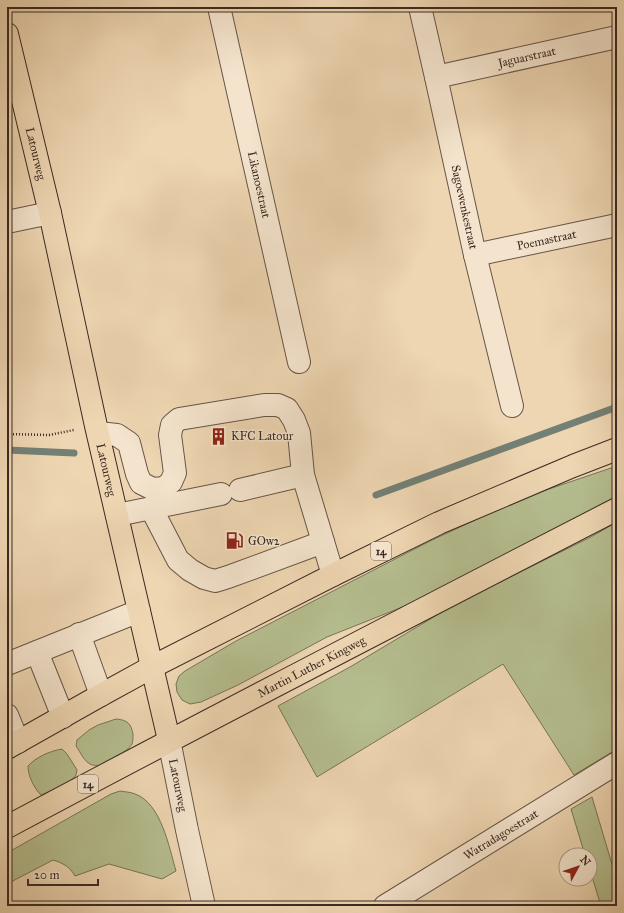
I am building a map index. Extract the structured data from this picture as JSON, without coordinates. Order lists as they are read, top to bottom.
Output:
{
  "streets": {
    "main road": ["Latourweg", "14", "Martin Luther Kingweg"],
    "street": [
      "Jaguarstraat",
      "Likanoestraat",
      "Sagoewenkestraat",
      "Poemastraat",
      "Watradagoestraat"
    ]
  },
  "crossings": [
    ["Jaguarstraat", "Sagoewenkestraat"],
    ["Latourweg", "14"],
    ["Latourweg", "Martin Luther Kingweg"],
    ["Sagoewenkestraat", "Poemastraat"]
  ],
  "places": {
    "building": ["KFC Latour"],
    "fuel station": ["GOw2"]
  },
  "scale_bar": "20 m",
  "north": "top right"
}
